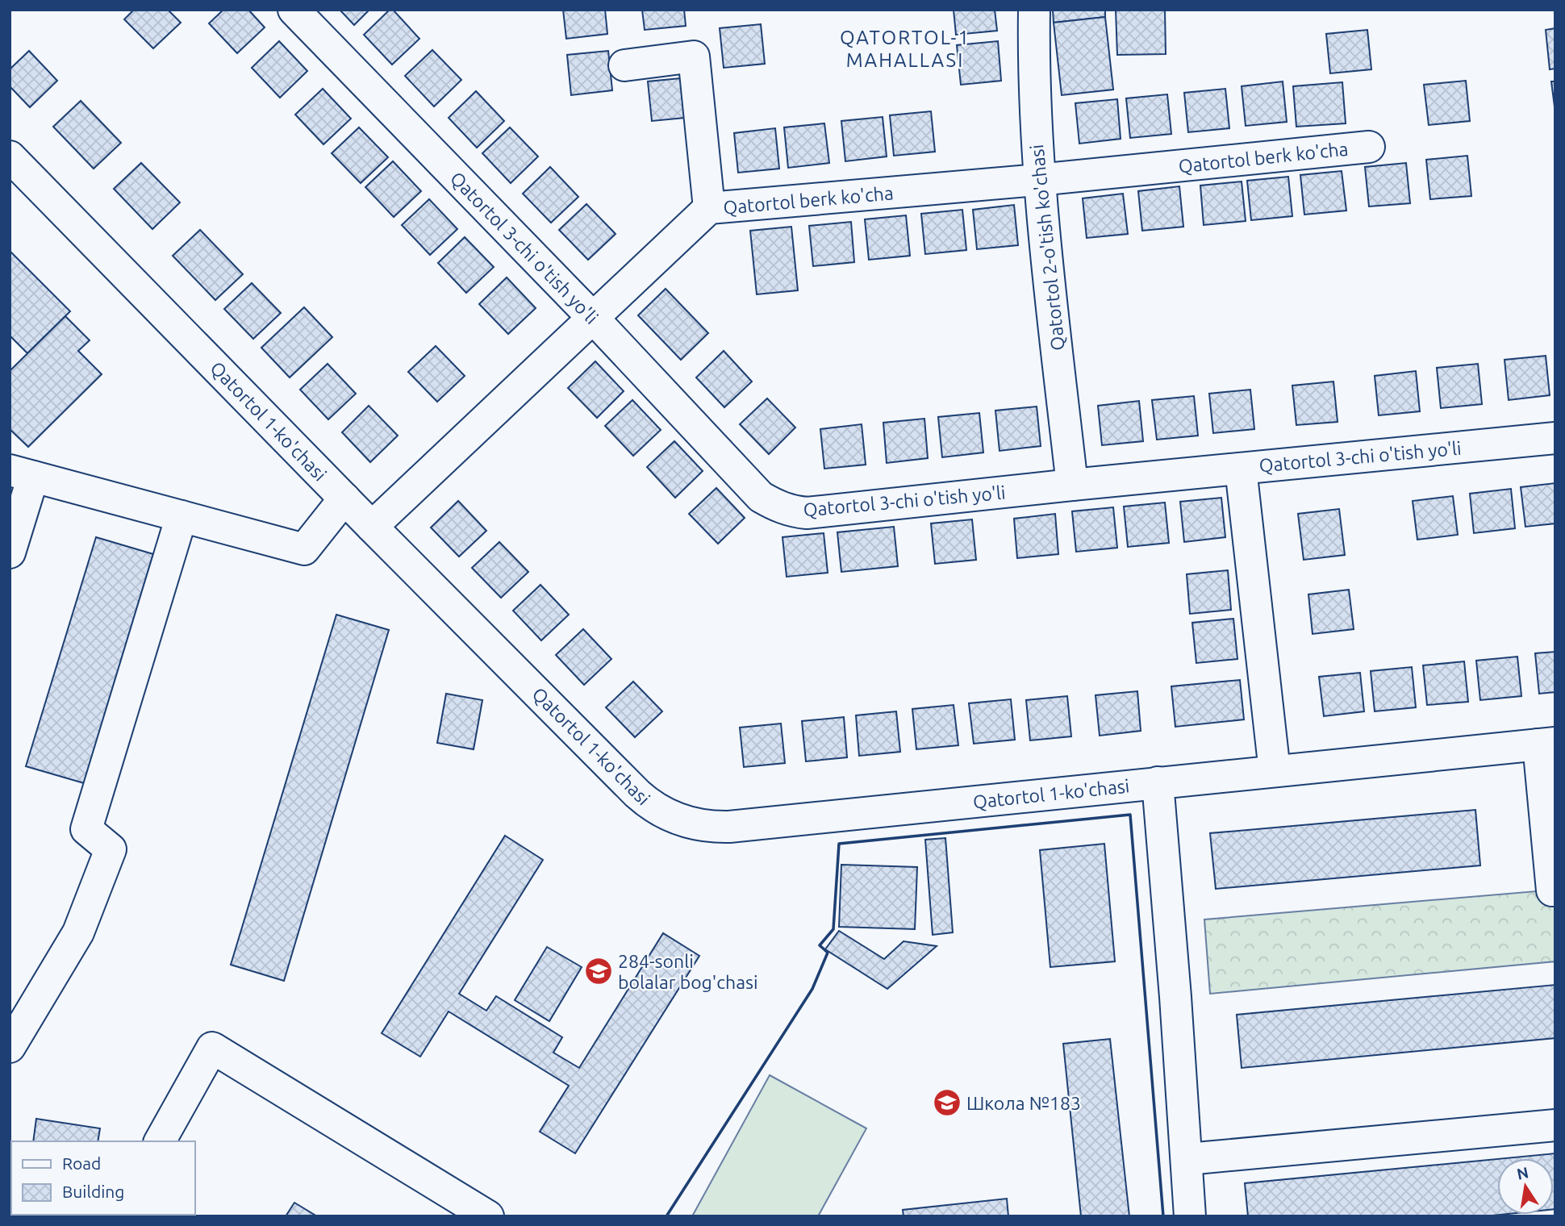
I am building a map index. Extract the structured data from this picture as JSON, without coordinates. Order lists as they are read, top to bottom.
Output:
{
  "streets": {
    "street": [
      "Qatortol berk ko'cha",
      "Qatortol 3-chi o'tish yo'li",
      "Qatortol 2-o'tish ko'chasi",
      "Qatortol 1-ko'chasi"
    ]
  },
  "crossings": [
    ["Qatortol berk ko'cha", "Qatortol 3-chi o'tish yo'li"],
    ["Qatortol berk ko'cha", "Qatortol 2-o'tish ko'chasi"],
    ["Qatortol berk ko'cha", "Qatortol 1-ko'chasi"],
    ["Qatortol 3-chi o'tish yo'li", "Qatortol 2-o'tish ko'chasi"]
  ],
  "districts": ["QATORTOL-1 MAHALLASI"],
  "places": {
    "school or university": ["284-sonli bolalar bog'chasi", "Школа №183"]
  },
  "legend": ["Road", "Building"],
  "north": "top"
}
